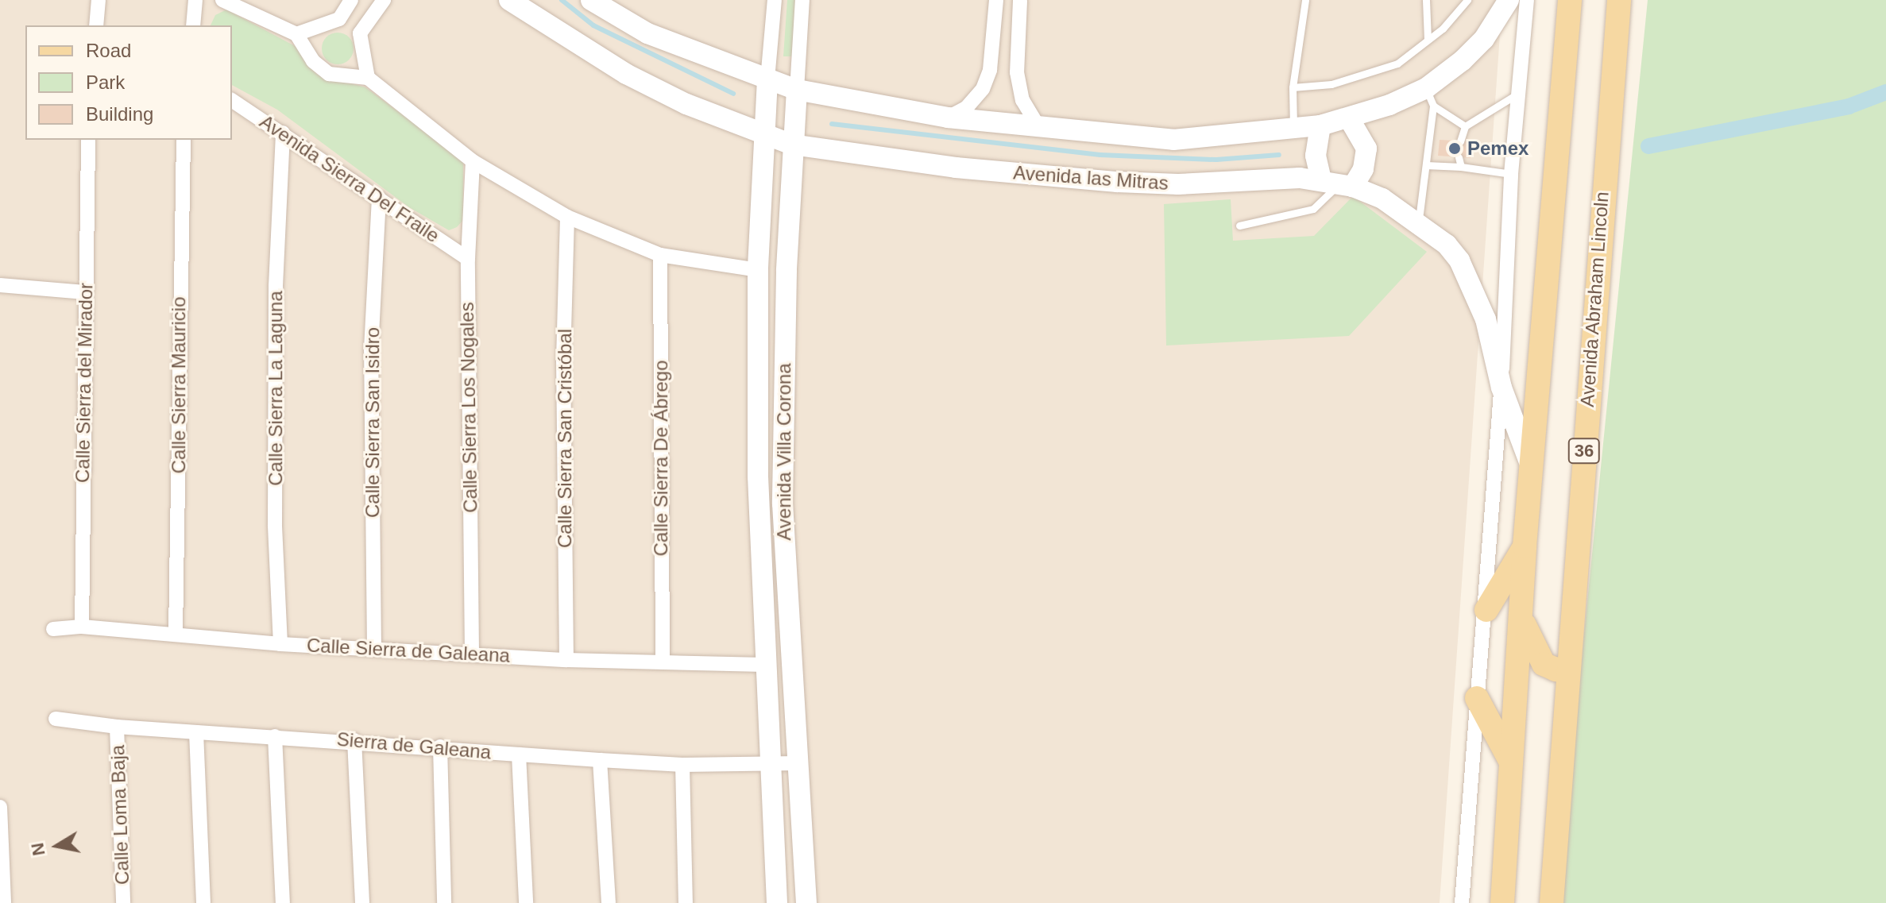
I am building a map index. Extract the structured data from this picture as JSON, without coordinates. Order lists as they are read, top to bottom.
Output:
{
  "streets": {
    "main road": ["Avenida Abraham Lincoln", "36"],
    "street": [
      "Avenida las Mitras",
      "Avenida Sierra Del Fraile",
      "Calle Sierra del Mirador",
      "Calle Sierra Mauricio",
      "Calle Sierra La Laguna",
      "Calle Sierra Los Nogales",
      "Calle Sierra San Isidro",
      "Calle Sierra San Cristóbal",
      "Avenida Villa Corona",
      "Calle Sierra De Ábrego",
      "Calle Sierra de Galeana",
      "Sierra de Galeana",
      "Calle Loma Baja"
    ]
  },
  "crossings": [
    ["Avenida las Mitras", "Avenida Villa Corona"],
    ["Avenida Sierra Del Fraile", "Calle Sierra La Laguna"],
    ["Avenida Sierra Del Fraile", "Calle Sierra Los Nogales"],
    ["Avenida Sierra Del Fraile", "Calle Sierra San Isidro"],
    ["Calle Sierra del Mirador", "Calle Sierra de Galeana"],
    ["Calle Sierra Mauricio", "Calle Sierra de Galeana"],
    ["Calle Sierra La Laguna", "Calle Sierra de Galeana"],
    ["Calle Sierra Los Nogales", "Calle Sierra de Galeana"],
    ["Calle Sierra San Isidro", "Calle Sierra de Galeana"],
    ["Calle Sierra San Cristóbal", "Calle Sierra de Galeana"],
    ["Avenida Villa Corona", "Calle Sierra de Galeana"],
    ["Avenida Villa Corona", "Sierra de Galeana"],
    ["Calle Sierra De Ábrego", "Calle Sierra de Galeana"],
    ["Sierra de Galeana", "Calle Loma Baja"]
  ],
  "places": ["Pemex"],
  "legend": ["Road", "Park", "Building"],
  "north": "left"
}
